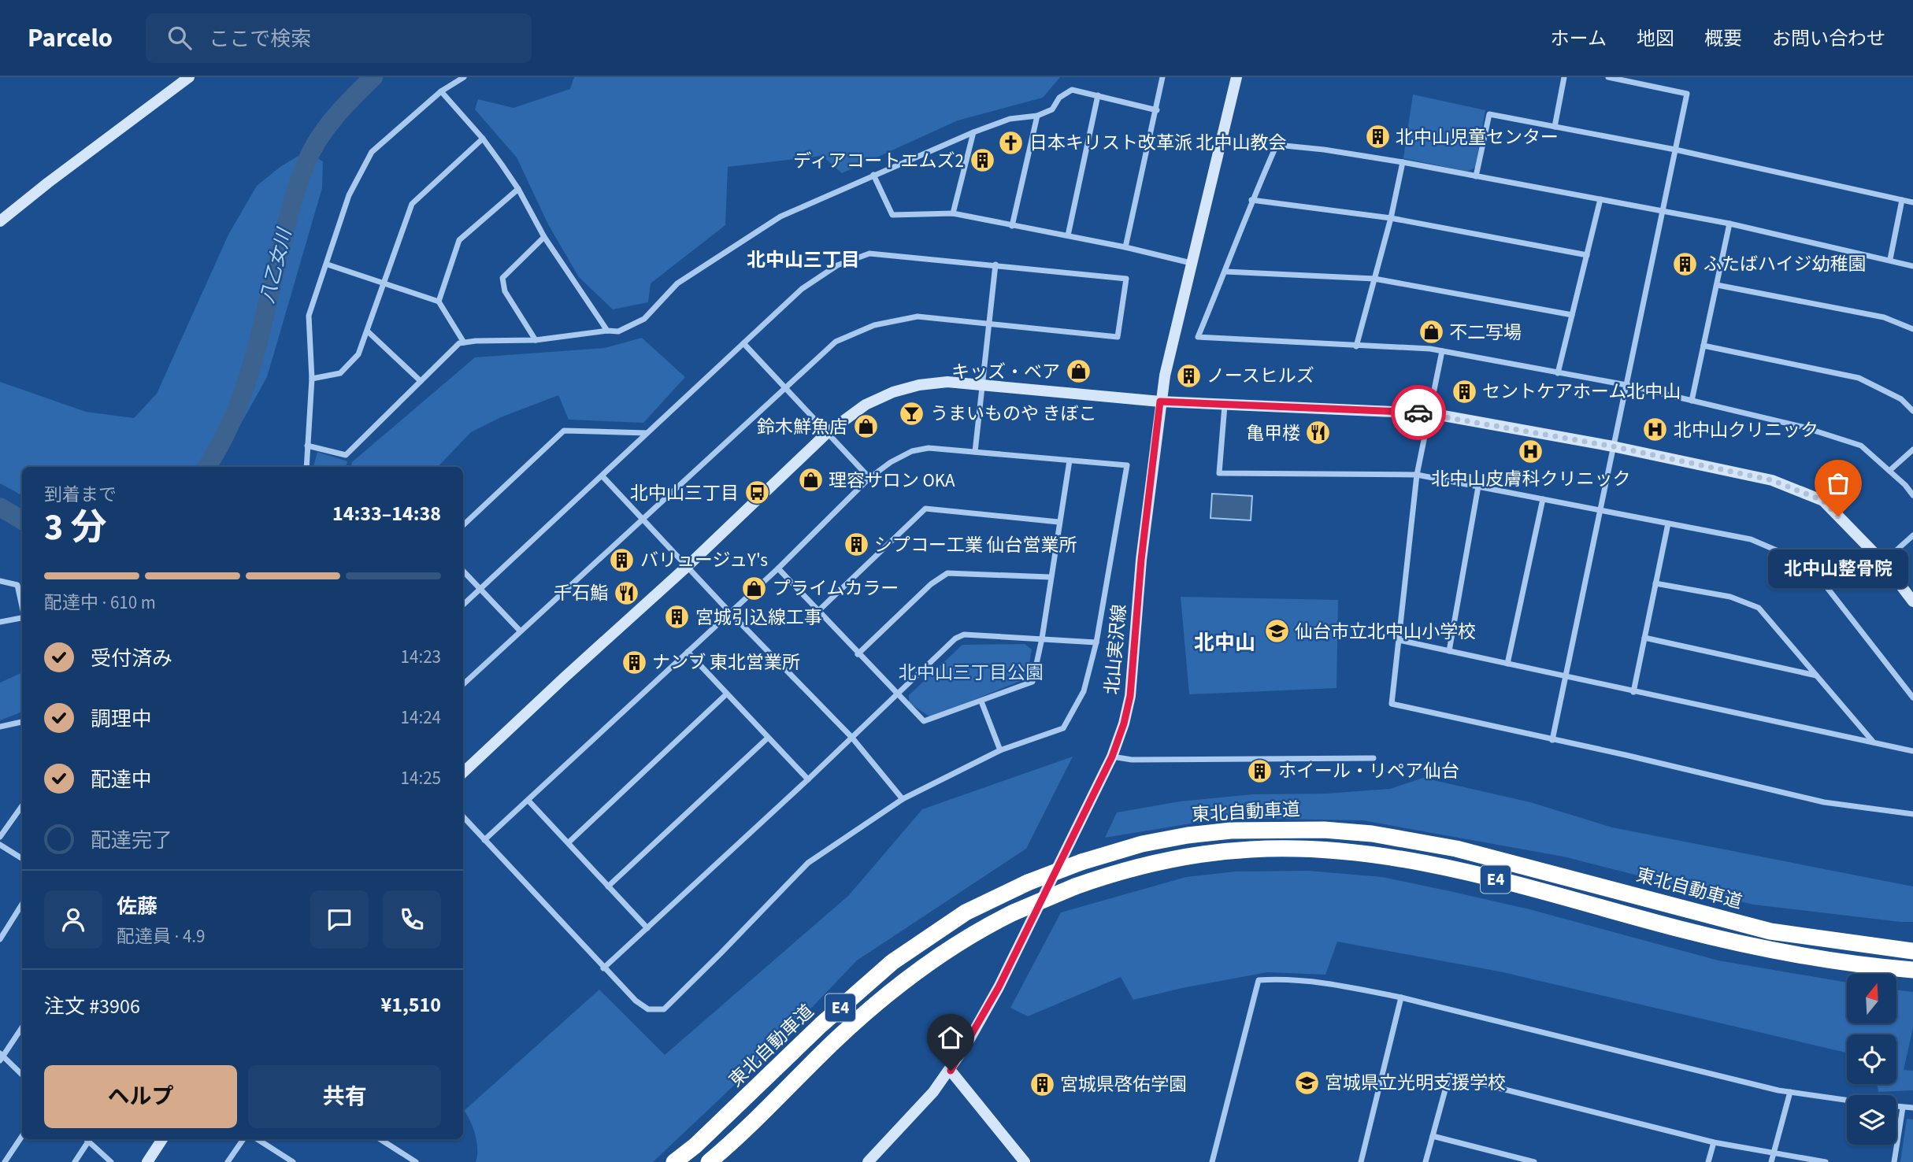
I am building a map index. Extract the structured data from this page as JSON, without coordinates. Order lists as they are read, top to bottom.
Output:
{
  "streets": {
    "highway": ["東北自動車道", "E4"],
    "street": ["北山実沢線"]
  },
  "districts": ["北中山三丁目", "北中山"],
  "water": ["八乙女川"],
  "parks": ["北中山三丁目公園"],
  "places": {
    "building": [
      "北中山児童センター",
      "ディアコートエムズ2",
      "ふたばハイジ幼稚園",
      "ノースヒルズ",
      "セントケアホーム北中山",
      "シプコー工業 仙台営業所",
      "バリュージュY's",
      "宮城引込線工事",
      "ナンブ 東北営業所",
      "ホイール・リペア仙台",
      "宮城県啓佑学園"
    ],
    "church": ["日本キリスト改革派 北中山教会"],
    "shop": [
      "不二写場",
      "キッズ・ベア",
      "鈴木鮮魚店",
      "理容サロン OKA",
      "プライムカラー"
    ],
    "bar": ["うまいものや きぼこ"],
    "hospital": ["北中山クリニック", "北中山皮膚科クリニック"],
    "restaurant": ["亀甲楼", "千石鮨"],
    "bus stop": ["北中山三丁目"],
    "other": ["北中山整骨院"],
    "school or university": ["仙台市立北中山小学校", "宮城県立光明支援学校"]
  },
  "north": "top",
  "page": {
    "header": "Parcelo",
    "search": "ここで検索",
    "nav": [
      "ホーム",
      "地図",
      "概要",
      "お問い合わせ"
    ],
    "heading": ["3 分", "到着まで", "14:33–14:38"],
    "panel": [
      "佐藤",
      "配達員 · 4.9",
      "注文 #3906",
      "¥1,510"
    ],
    "bubble": "北中山整骨院",
    "bar": "配達中 · 610 m",
    "list": [
      ["受付済み", "14:23"],
      ["調理中", "14:24"],
      ["配達中", "14:25"],
      "配達完了"
    ],
    "buttons": ["ヘルプ", "共有"]
  }
}
